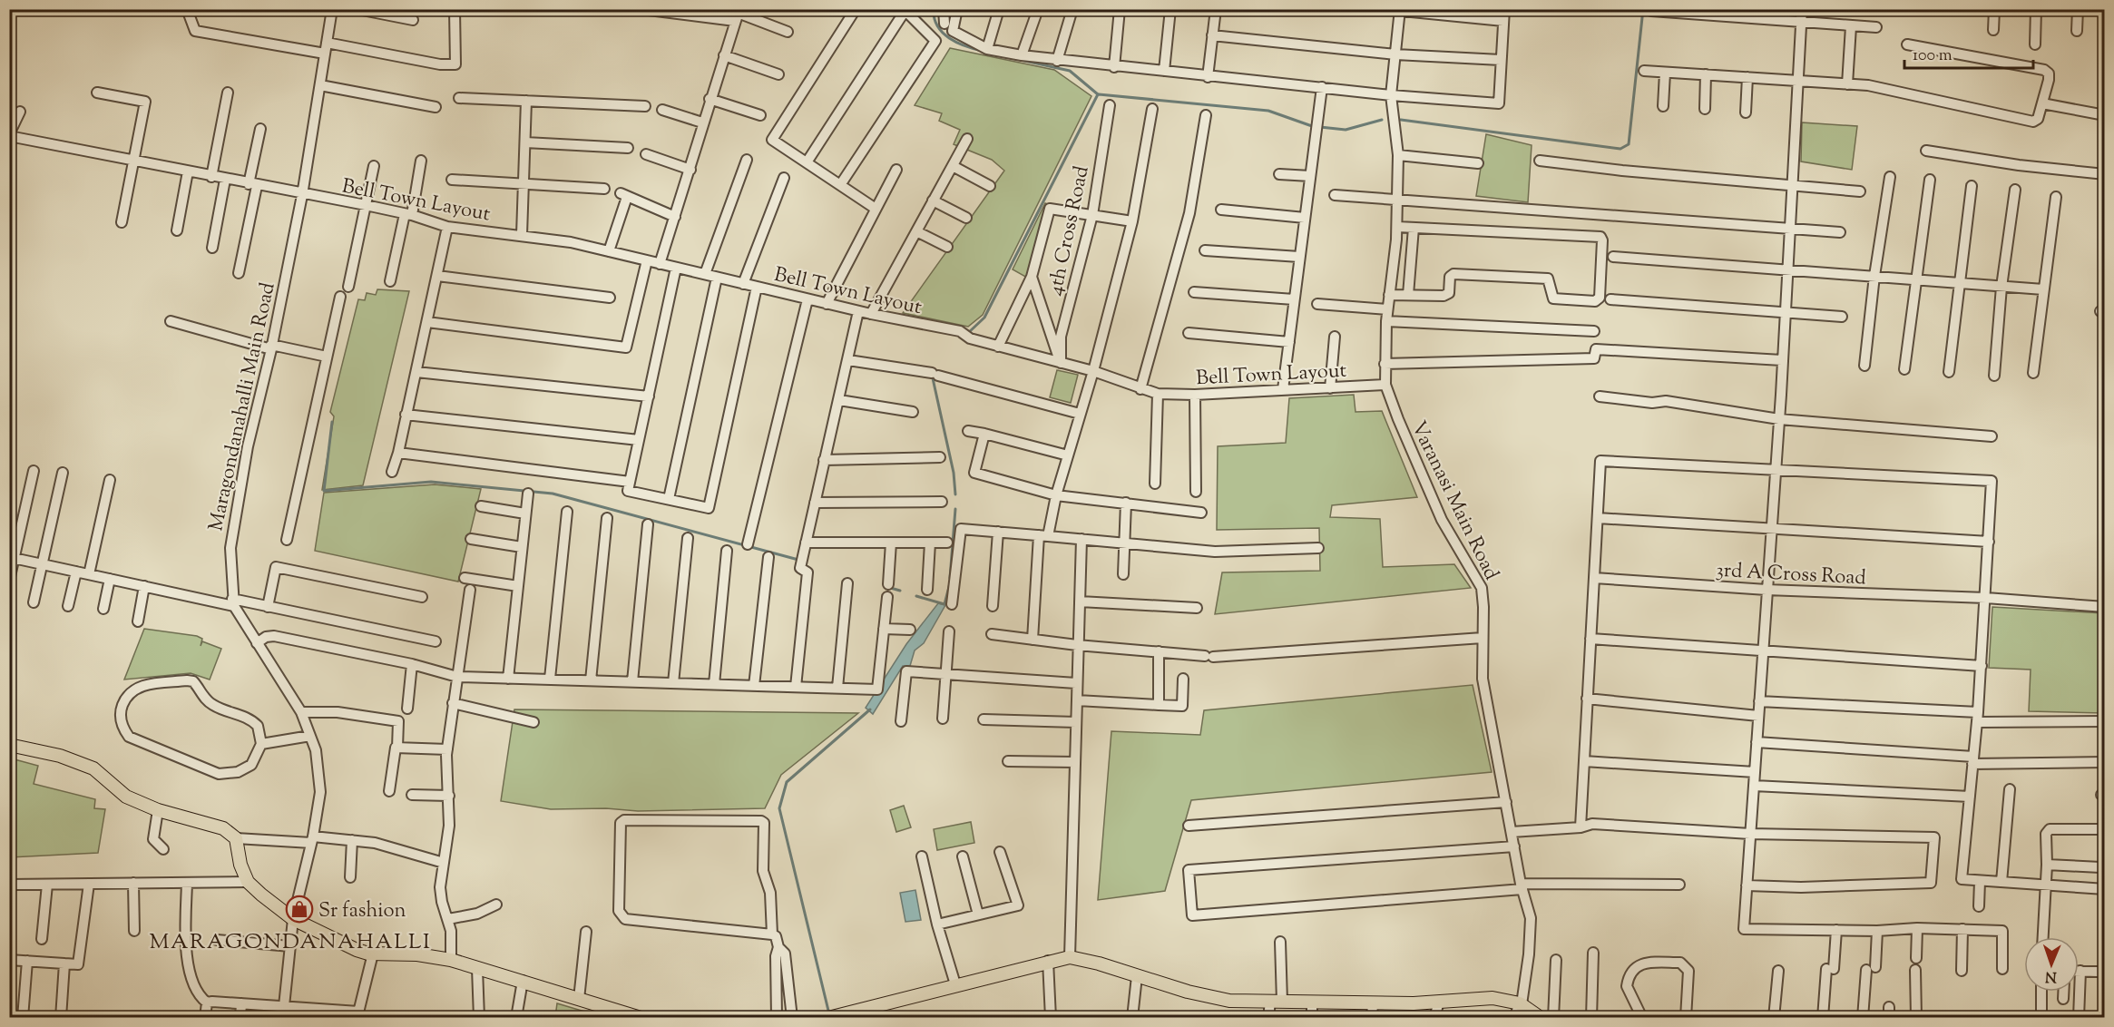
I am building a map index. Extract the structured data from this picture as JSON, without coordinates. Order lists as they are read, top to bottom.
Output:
{
  "streets": {
    "street": [
      "Bell Town Layout",
      "4th Cross Road",
      "Maragondanahalli Main Road",
      "Varanasi Main Road",
      "3rd A Cross Road"
    ]
  },
  "crossings": [
    ["Bell Town Layout", "4th Cross Road"],
    ["Bell Town Layout", "Maragondanahalli Main Road"],
    ["Bell Town Layout", "Varanasi Main Road"]
  ],
  "districts": ["MARAGONDANAHALLI"],
  "places": {
    "shop": ["Sr fashion"]
  },
  "scale_bar": "100 m",
  "north": "bottom"
}
